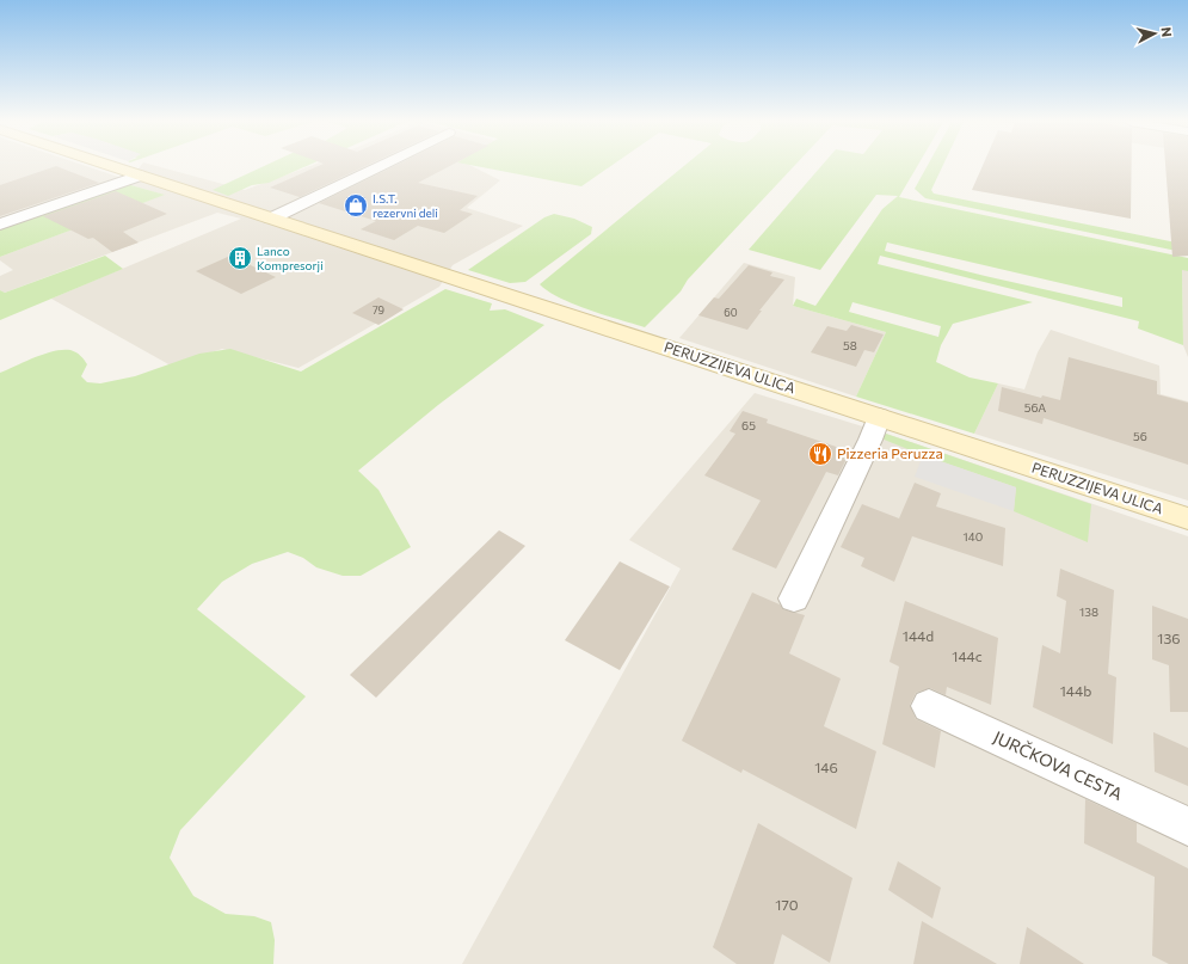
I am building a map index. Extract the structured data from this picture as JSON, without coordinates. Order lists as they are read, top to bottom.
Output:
{
  "streets": {
    "main road": ["PERUZZIJEVA ULICA"],
    "street": ["JURČKOVA CESTA"]
  },
  "places": {
    "shop": ["I.S.T. rezervni deli"],
    "building": ["Lanco Kompresorji"],
    "restaurant": ["Pizzeria Peruzza"]
  },
  "house_numbers": [
    "79",
    "60",
    "58",
    "56A",
    "65",
    "56",
    "140",
    "138",
    "144d",
    "136",
    "144c",
    "144b",
    "146",
    "170"
  ],
  "north": "right"
}
